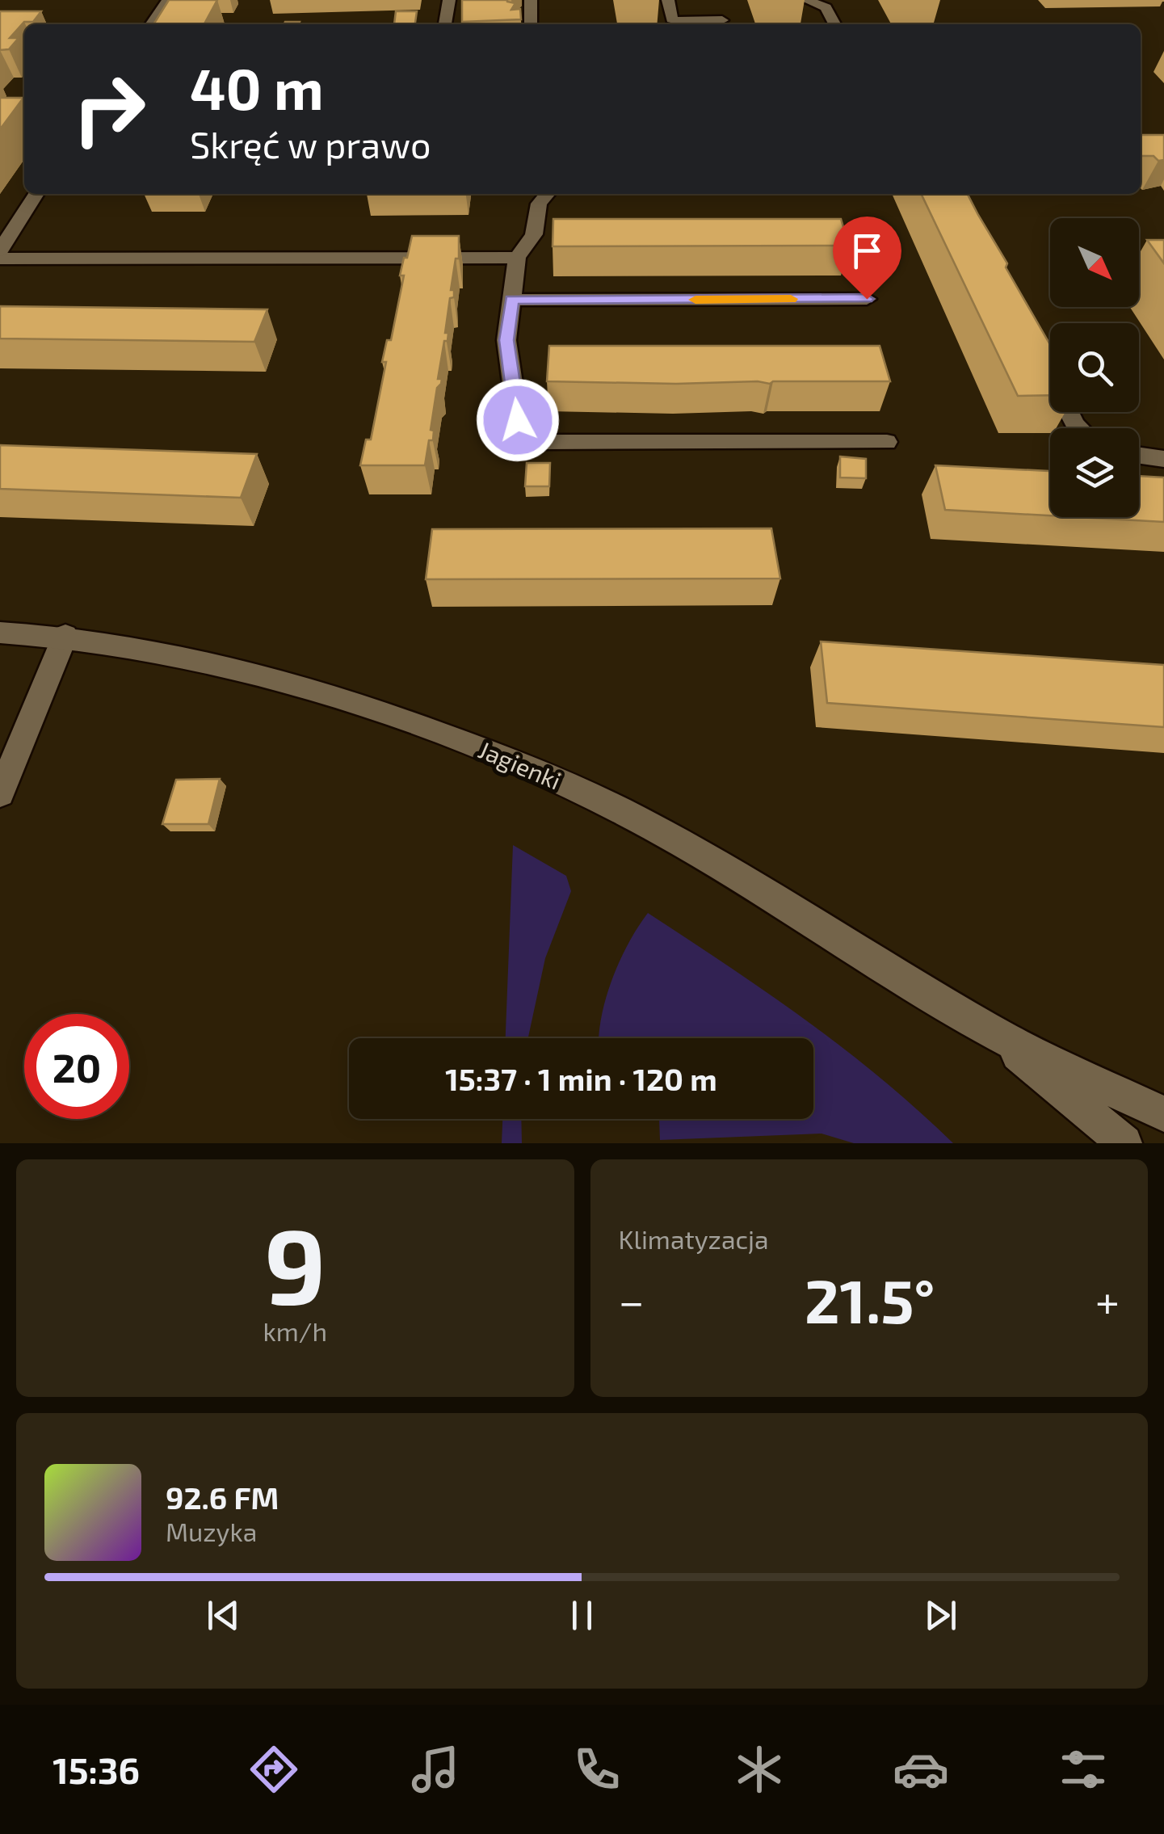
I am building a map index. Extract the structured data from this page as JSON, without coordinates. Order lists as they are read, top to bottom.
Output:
{
  "streets": {
    "street": ["Jagienki"]
  },
  "north": "bottom right",
  "page": {
    "turn": ["40 m", "Skręć w prawo"],
    "limit": "20",
    "trip": "15:37 · 1 min · 120 m",
    "tile": [
      ["9", "km/h"],
      "Klimatyzacja"
    ],
    "heat": ["−", "21.5°", "+"],
    "song": ["92.6 FM", "Muzyka"],
    "tabs": "15:36"
  }
}
